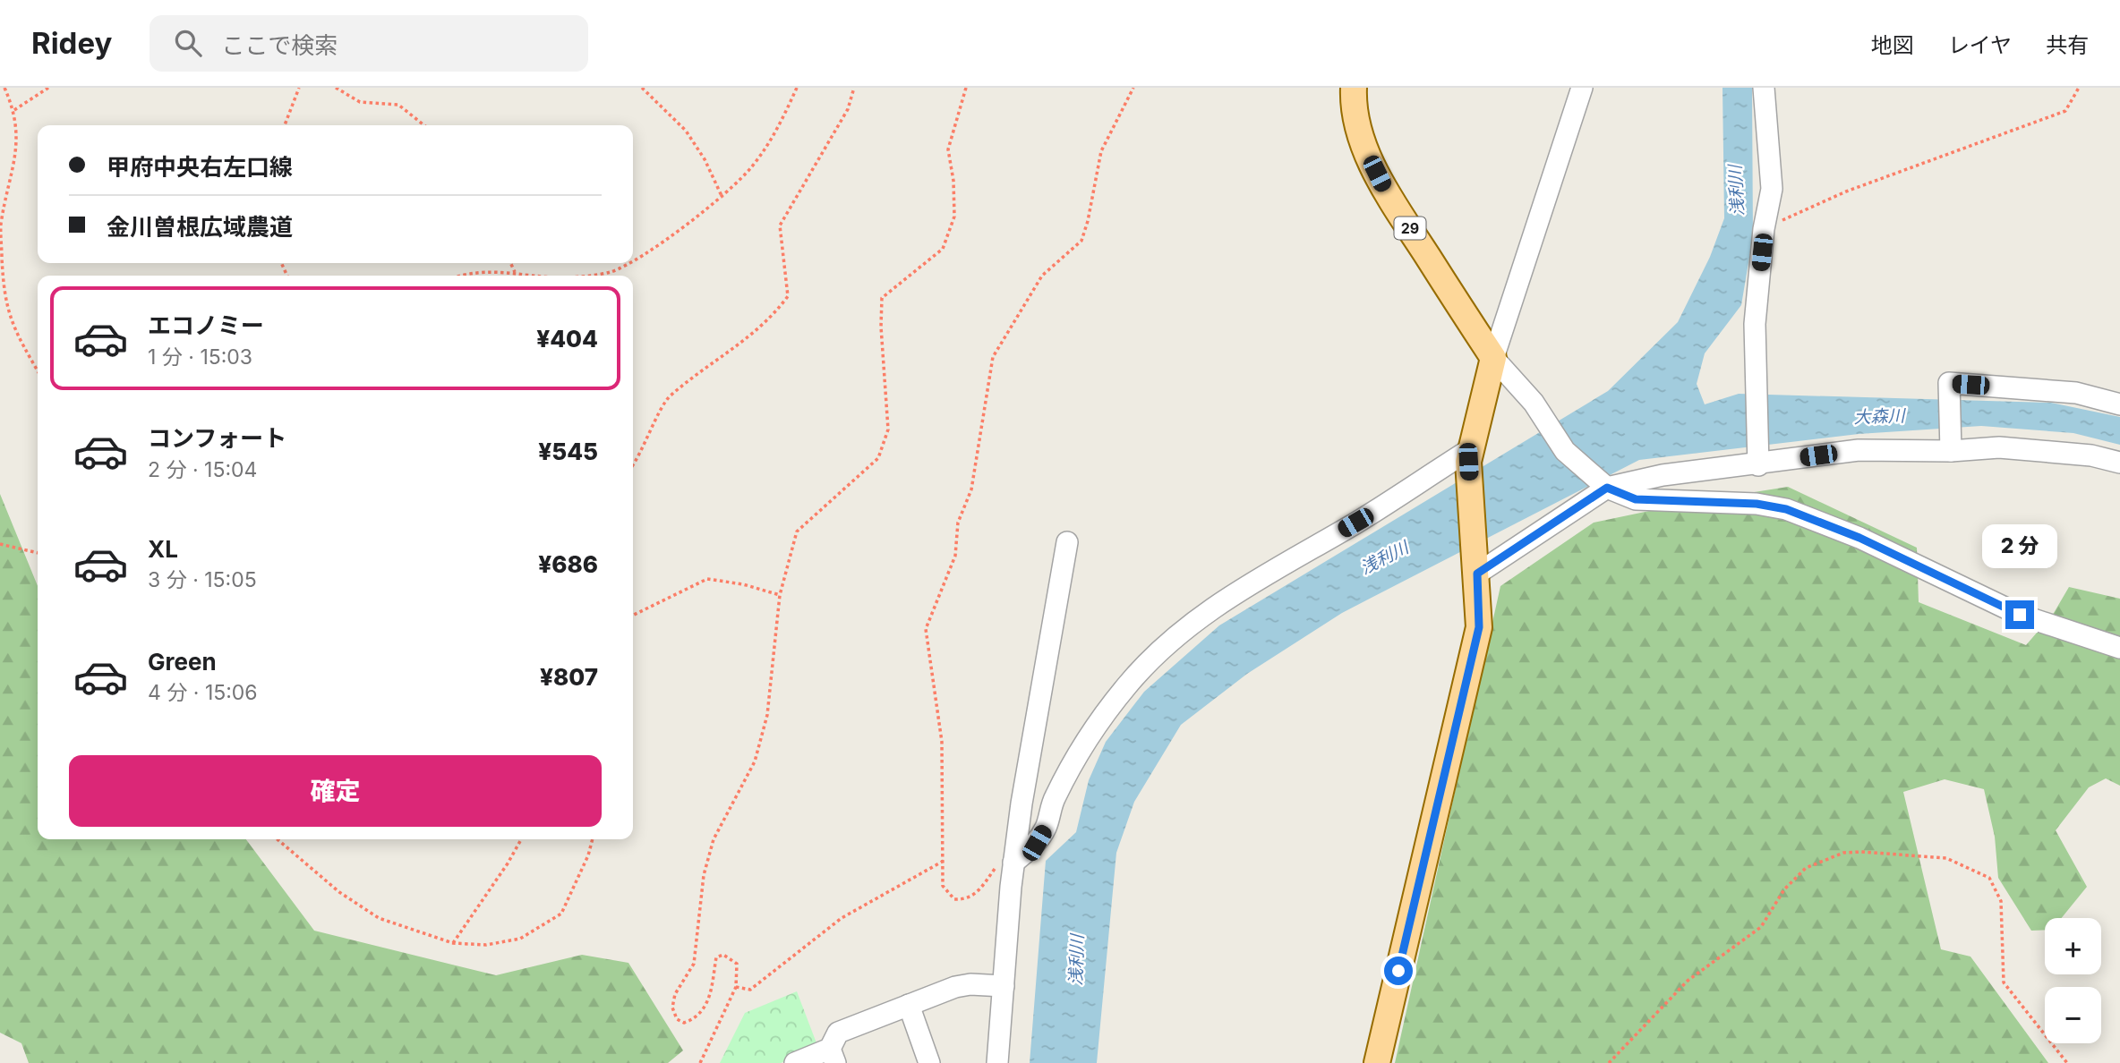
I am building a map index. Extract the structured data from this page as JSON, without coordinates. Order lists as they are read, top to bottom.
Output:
{
  "streets": {
    "main road": ["29"]
  },
  "water": ["浅利川", "大森川"],
  "page": {
    "header": "Ridey",
    "search": "ここで検索",
    "nav": ["地図", "レイヤ", "共有"],
    "banner": ["甲府中央右左口線", "金川曽根広域農道"],
    "list": [
      {
        "name": "エコノミー",
        "note": "1 分 · 15:03",
        "value": "¥404"
      },
      {
        "name": "コンフォート",
        "note": "2 分 · 15:04",
        "value": "¥545"
      },
      {
        "name": "XL",
        "note": "3 分 · 15:05",
        "value": "¥686"
      },
      {
        "name": "Green",
        "note": "4 分 · 15:06",
        "value": "¥807"
      }
    ],
    "bubble": "2 分",
    "buttons": "確定",
    "map_buttons": ["+", "−"]
  }
}
